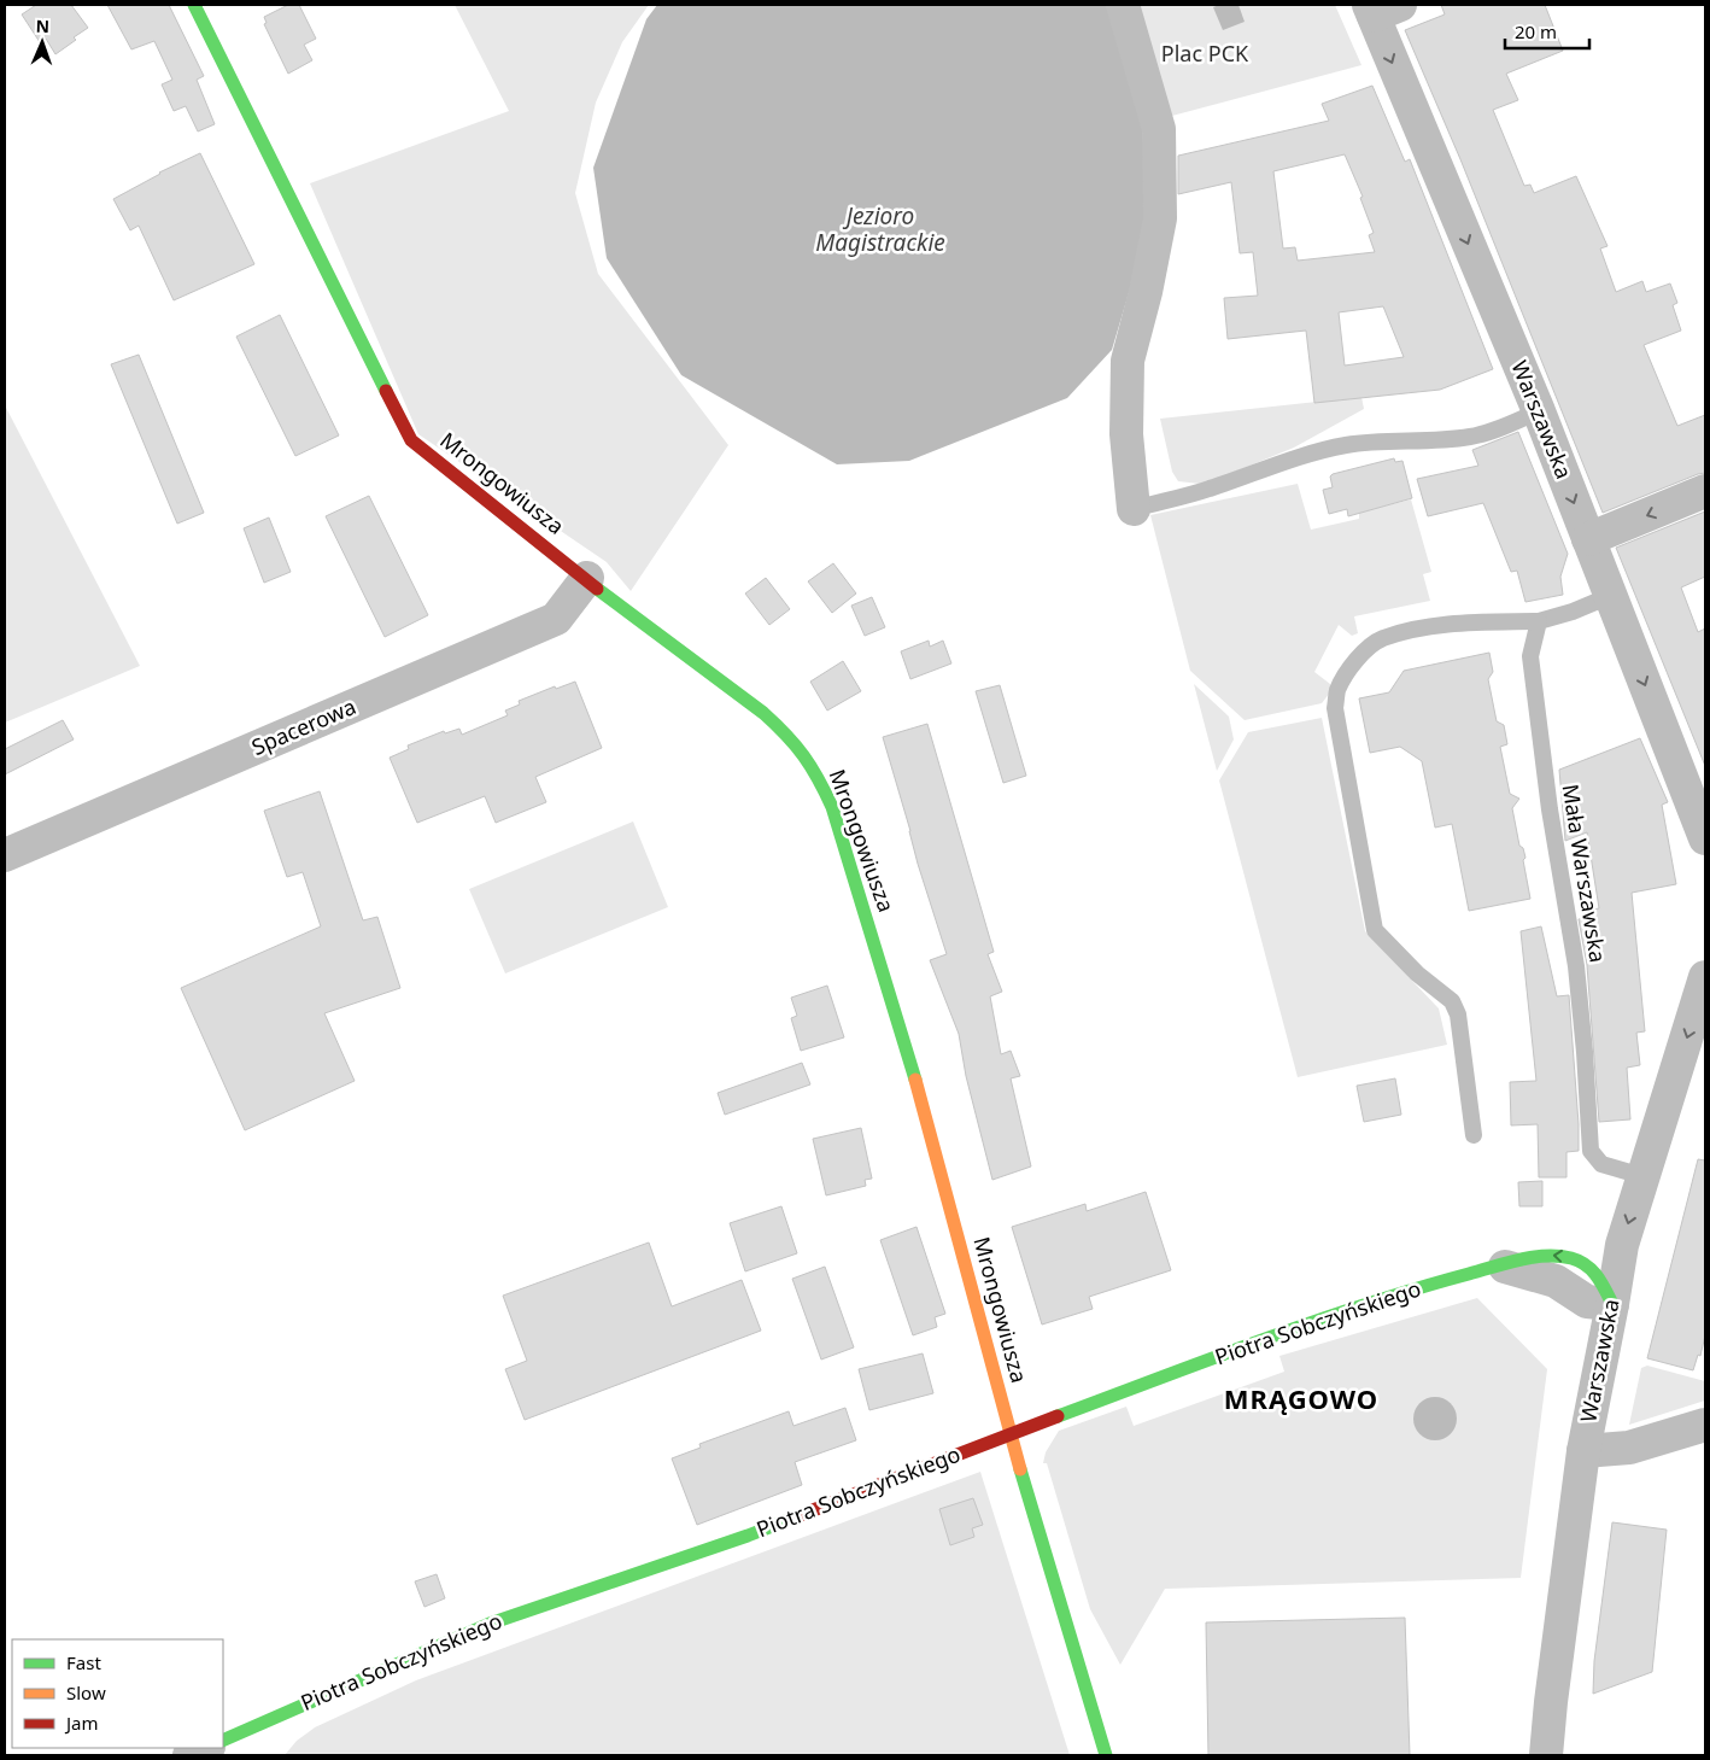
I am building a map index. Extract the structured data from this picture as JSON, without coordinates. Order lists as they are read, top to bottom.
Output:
{
  "streets": {
    "street": [
      "Warszawska",
      "Mrongowiusza",
      "Spacerowa",
      "Piotra Sobczyńskiego"
    ],
    "lane": ["Mała Warszawska"]
  },
  "crossings": [
    ["Warszawska", "Mała Warszawska"],
    ["Warszawska", "Piotra Sobczyńskiego"],
    ["Mrongowiusza", "Spacerowa"],
    ["Mrongowiusza", "Piotra Sobczyńskiego"]
  ],
  "one_way": ["Warszawska"],
  "districts": ["MRĄGOWO"],
  "water": ["Jezioro Magistrackie"],
  "parks": ["Plac PCK"],
  "legend": ["Fast", "Slow", "Jam"],
  "scale_bar": "20 m",
  "north": "top"
}
